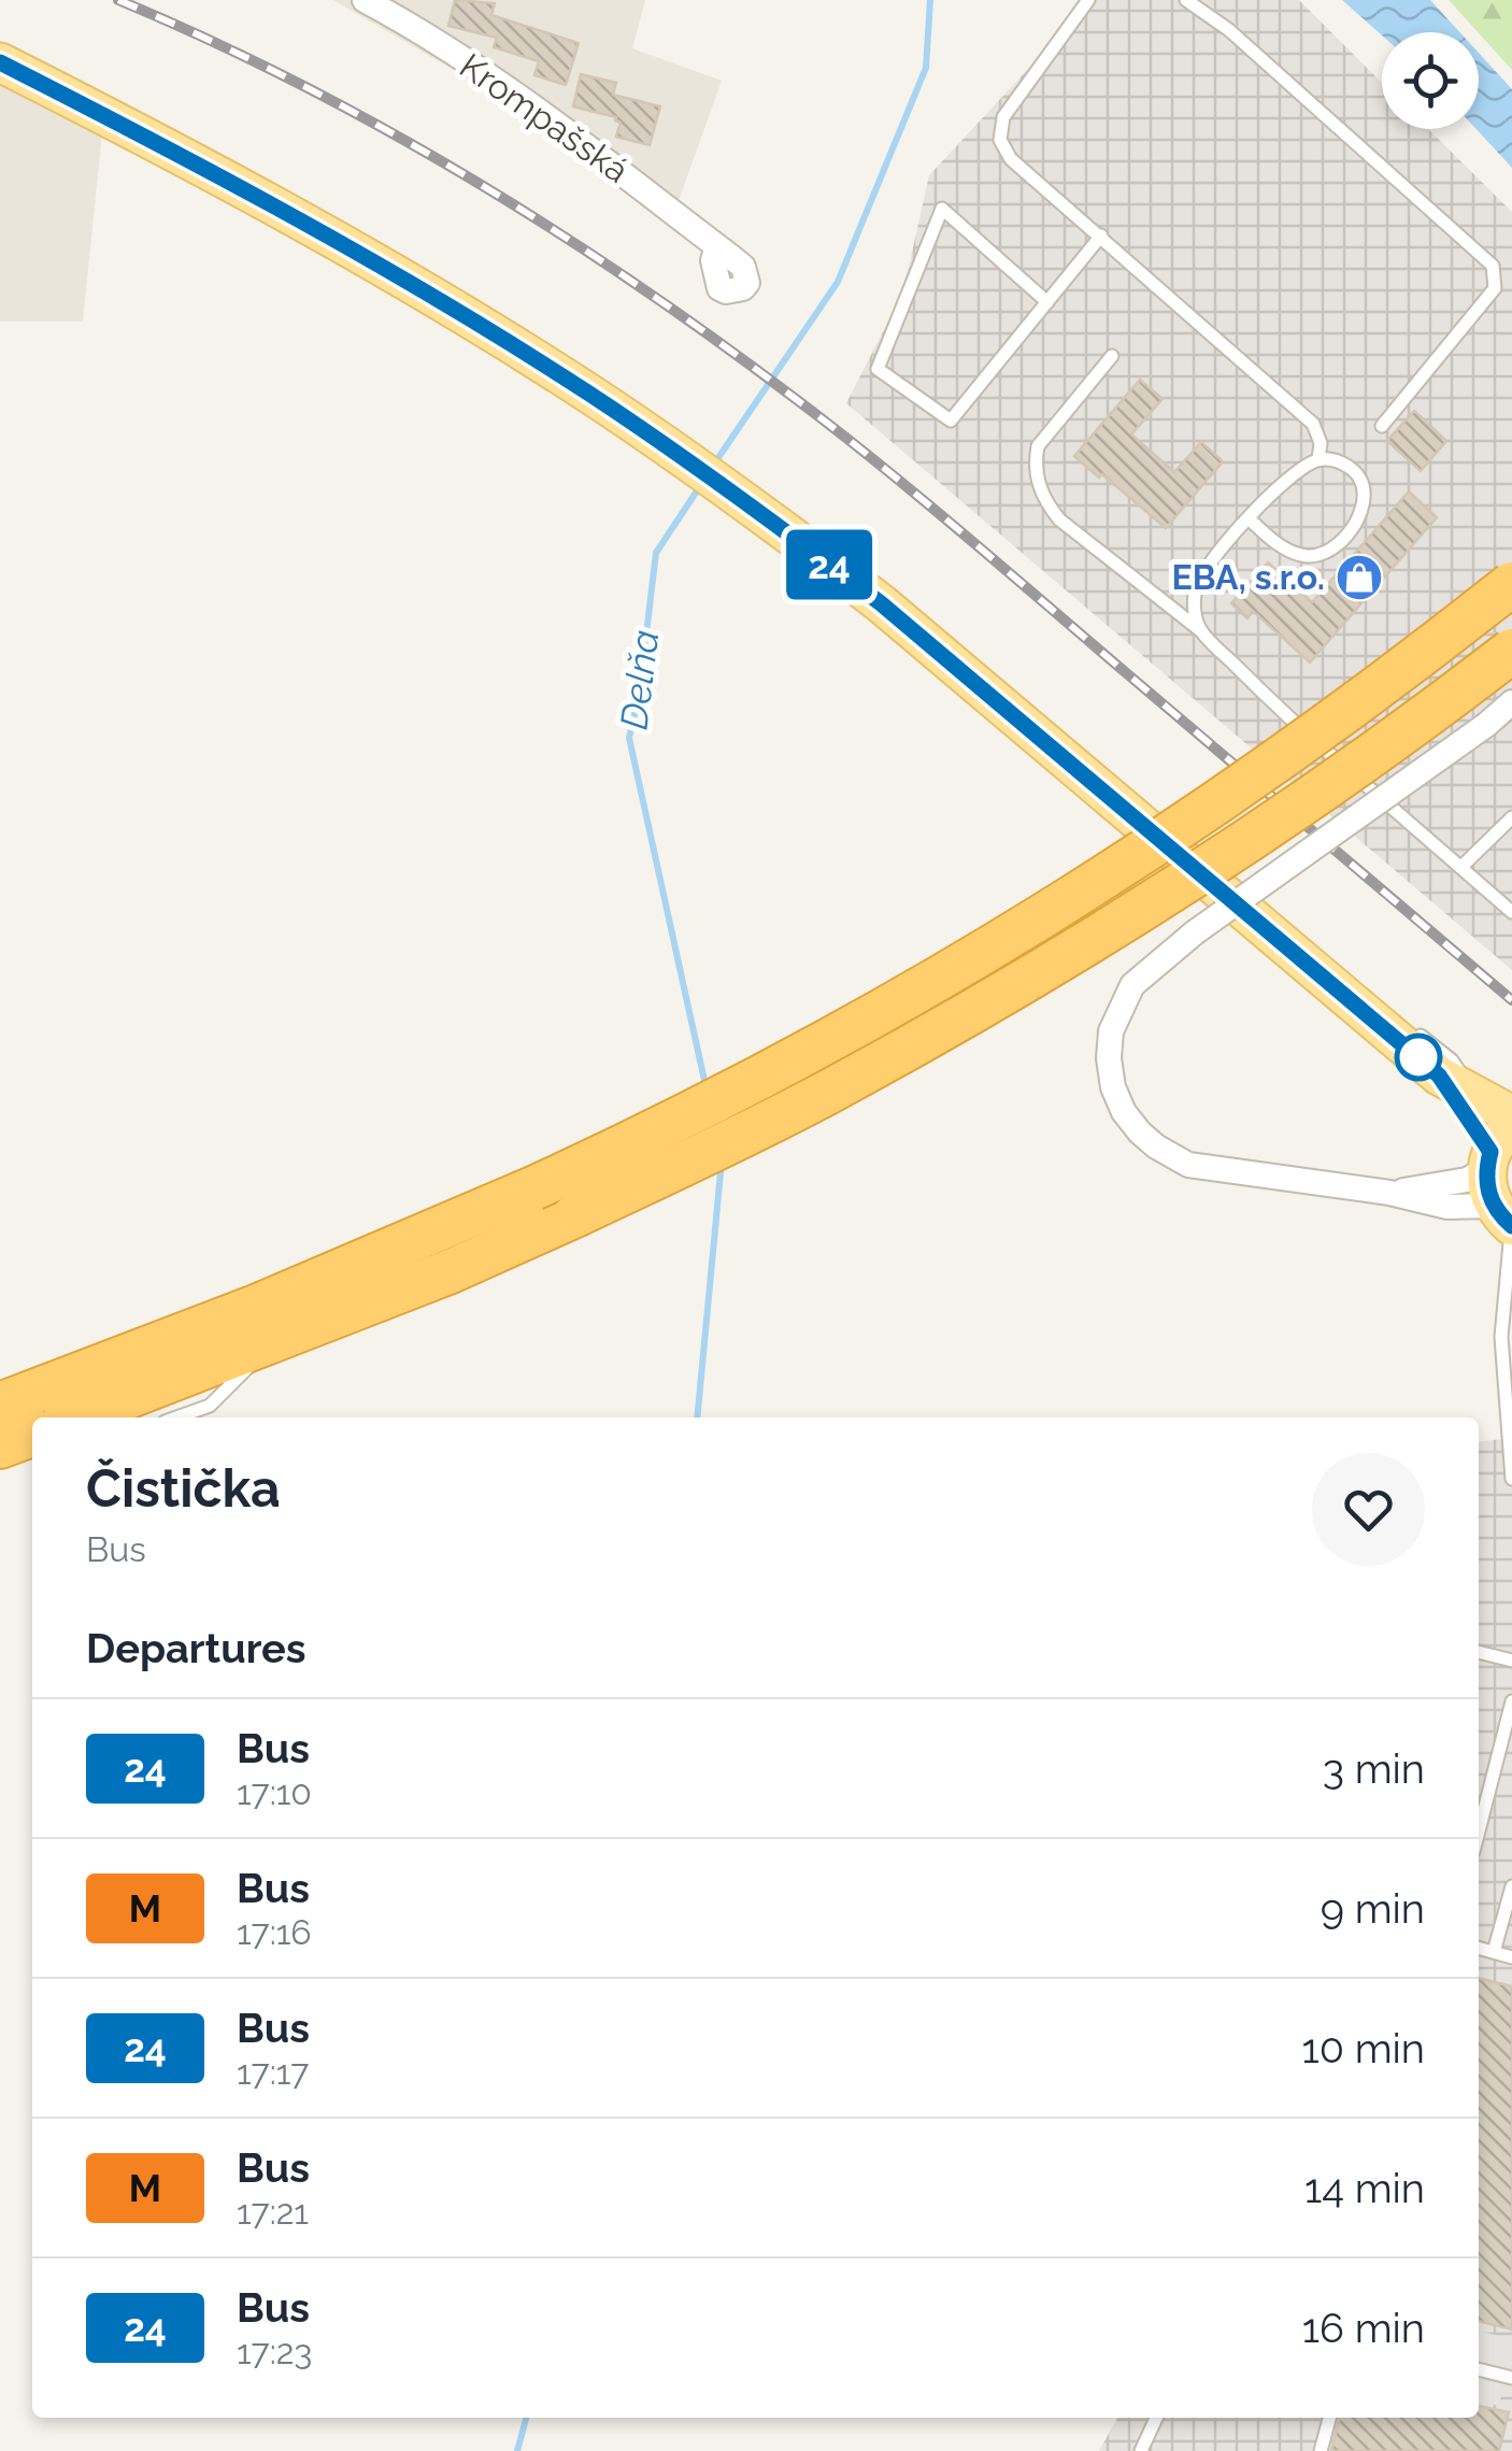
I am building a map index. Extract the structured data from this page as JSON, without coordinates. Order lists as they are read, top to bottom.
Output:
{
  "streets": {
    "street": ["Krompašská"]
  },
  "water": ["Delňa"],
  "places": {
    "shop": ["EBA, s.r.o."]
  },
  "lines": ["bus line 24"],
  "page": {
    "on_map": "24",
    "heading": [
      ["Čistička", "Bus"],
      "Departures"
    ],
    "list": [
      {
        "mark": "24",
        "name": "Bus",
        "note": "17:10",
        "value": "3 min"
      },
      {
        "mark": "M",
        "name": "Bus",
        "note": "17:16",
        "value": "9 min"
      },
      {
        "mark": "24",
        "name": "Bus",
        "note": "17:17",
        "value": "10 min"
      },
      {
        "mark": "M",
        "name": "Bus",
        "note": "17:21",
        "value": "14 min"
      },
      {
        "mark": "24",
        "name": "Bus",
        "note": "17:23",
        "value": "16 min"
      }
    ]
  }
}
